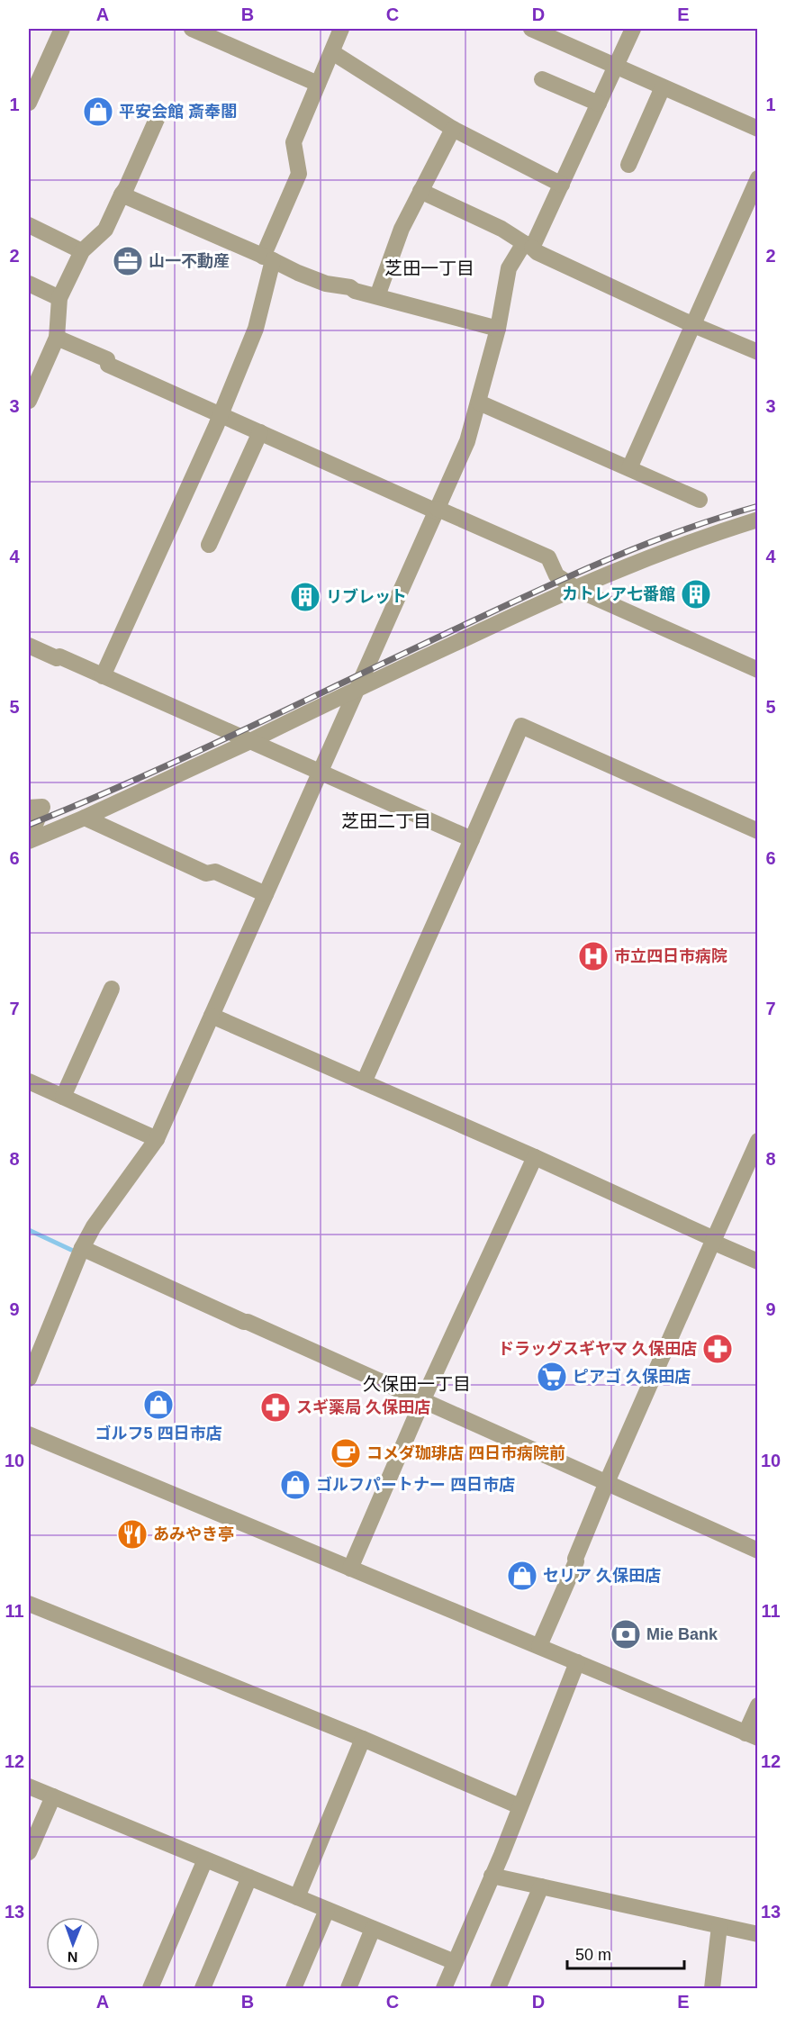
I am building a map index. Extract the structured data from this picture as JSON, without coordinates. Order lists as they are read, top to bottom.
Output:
{
  "districts": ["芝田一丁目", "芝田二丁目", "久保田一丁目"],
  "places": {
    "shop": [
      "平安会館 斎奉閣",
      "ゴルフ5 四日市店",
      "ゴルフパートナー 四日市店",
      "セリア 久保田店"
    ],
    "office": ["山一不動産"],
    "building": ["カトレア七番館", "リブレット"],
    "hospital": ["市立四日市病院"],
    "pharmacy": ["ドラッグスギヤマ 久保田店", "スギ薬局 久保田店"],
    "supermarket": ["ピアゴ 久保田店"],
    "cafe": ["コメダ珈琲店 四日市病院前"],
    "restaurant": ["あみやき亭"],
    "bank": ["Mie Bank"]
  },
  "scale_bar": "50 m",
  "north": "bottom",
  "grid": {
    "columns": [
      "A",
      "B",
      "C",
      "D",
      "E"
    ],
    "rows": [
      "1",
      "2",
      "3",
      "4",
      "5",
      "6",
      "7",
      "8",
      "9",
      "10",
      "11",
      "12",
      "13"
    ]
  }
}
